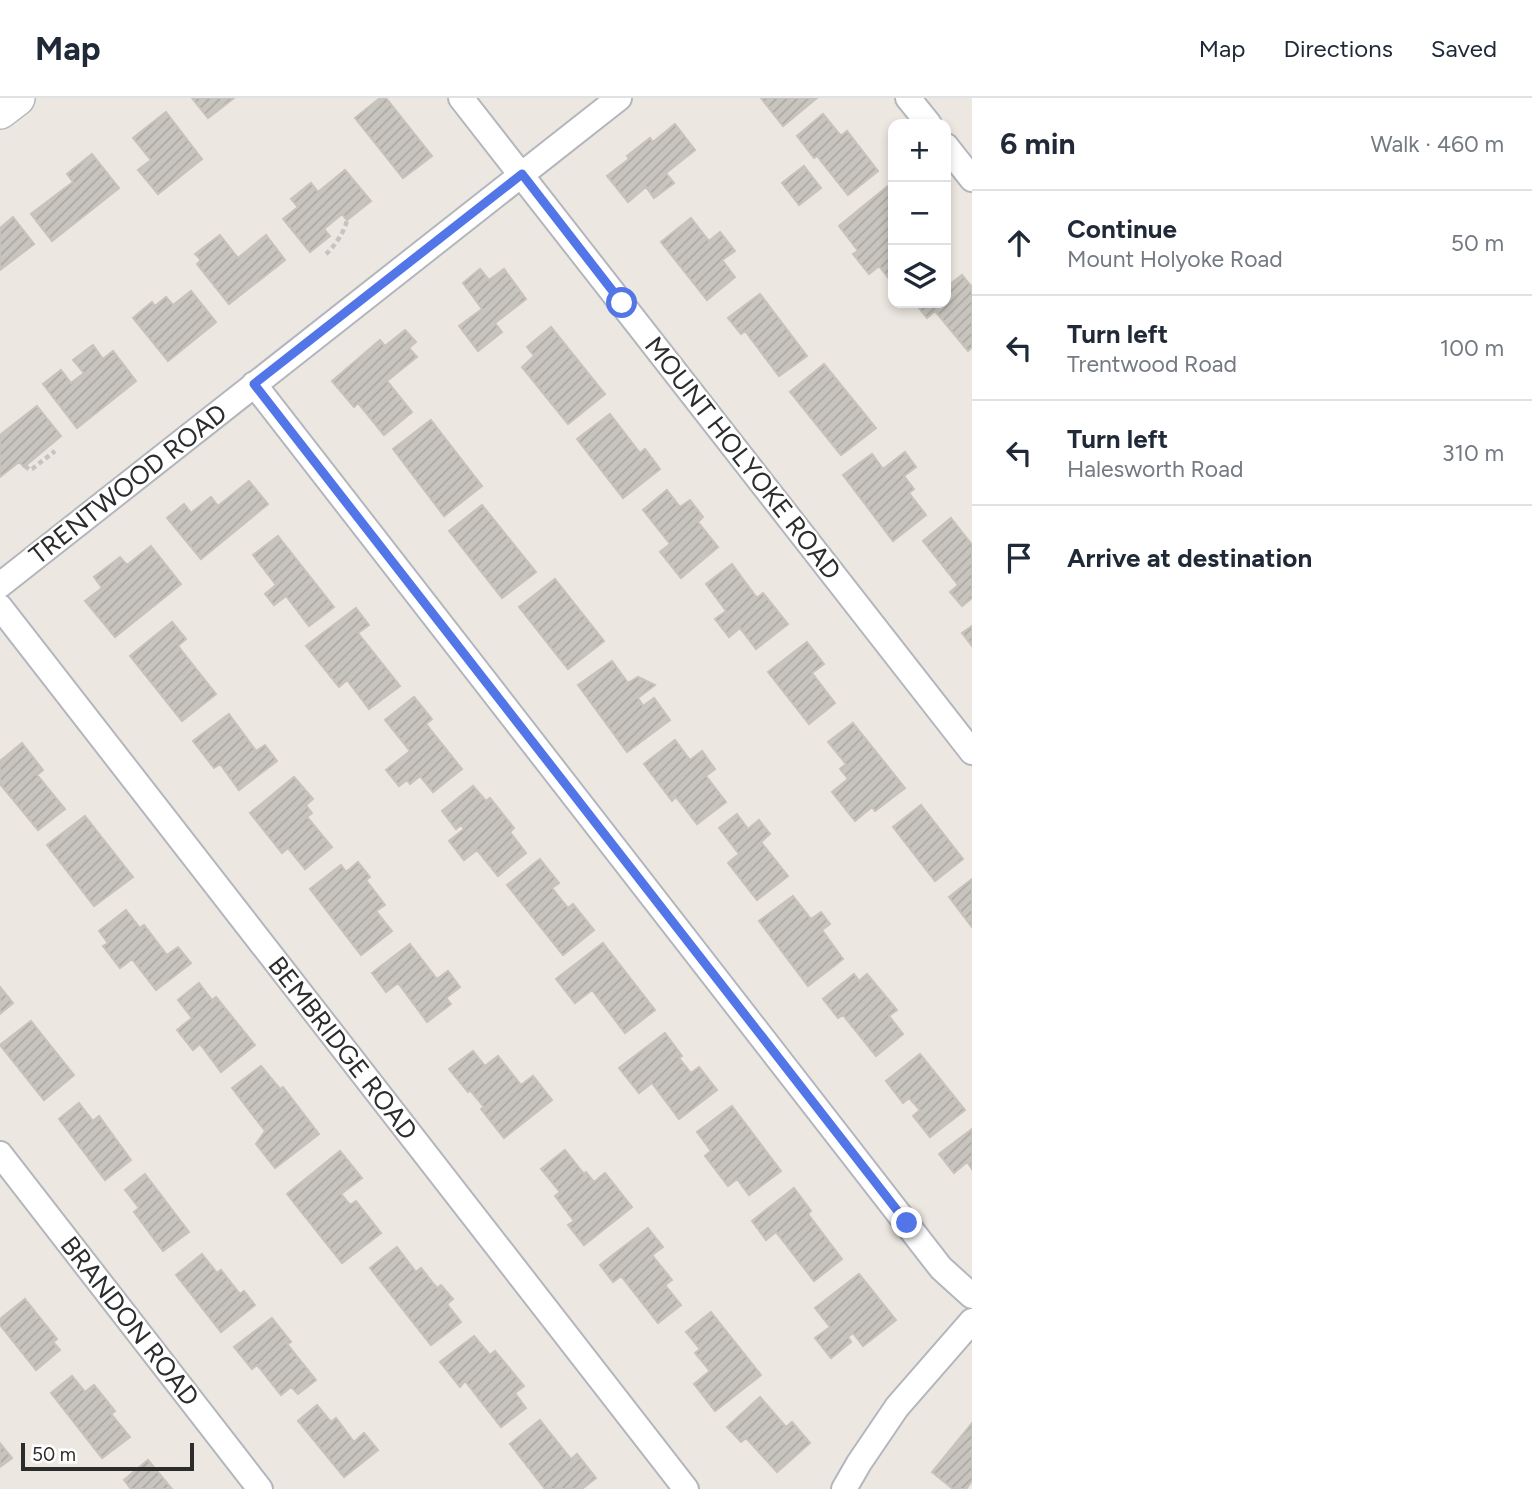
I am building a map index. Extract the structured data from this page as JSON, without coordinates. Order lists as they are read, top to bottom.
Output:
{
  "streets": {
    "street": [
      "MOUNT HOLYOKE ROAD",
      "TRENTWOOD ROAD",
      "BEMBRIDGE ROAD",
      "BRANDON ROAD"
    ]
  },
  "crossings": [
    ["MOUNT HOLYOKE ROAD", "TRENTWOOD ROAD"]
  ],
  "scale_bar": "50 m",
  "page": {
    "header": "Map",
    "nav": ["Map", "Directions", "Saved"],
    "heading": ["6 min", "Walk · 460 m"],
    "map_buttons": ["+", "−"],
    "list": [
      ["Continue", "Mount Holyoke Road", "50 m"],
      ["Turn left", "Trentwood Road", "100 m"],
      ["Turn left", "Halesworth Road", "310 m"],
      "Arrive at destination"
    ],
    "scale": "50 m"
  }
}
